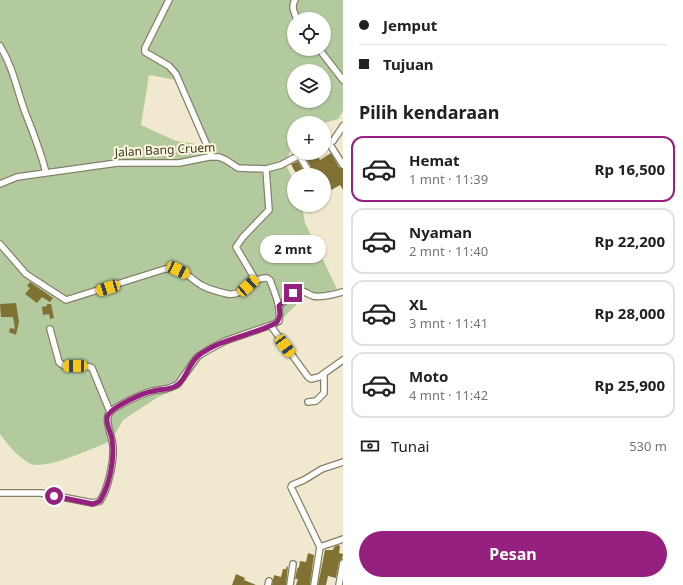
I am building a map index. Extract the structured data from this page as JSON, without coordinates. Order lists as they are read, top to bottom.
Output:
{
  "streets": {
    "street": ["Jalan Bang Cruem"]
  },
  "page": {
    "banner": ["Jemput", "Tujuan"],
    "map_buttons": ["+", "−"],
    "heading": "Pilih kendaraan",
    "list": [
      {
        "name": "Hemat",
        "note": "1 mnt · 11:39",
        "value": "Rp 16,500"
      },
      {
        "name": "Nyaman",
        "note": "2 mnt · 11:40",
        "value": "Rp 22,200"
      },
      {
        "name": "XL",
        "note": "3 mnt · 11:41",
        "value": "Rp 28,000"
      },
      {
        "name": "Moto",
        "note": "4 mnt · 11:42",
        "value": "Rp 25,900"
      }
    ],
    "bubble": "2 mnt",
    "pay": ["Tunai", "530 m"],
    "buttons": "Pesan"
  }
}
